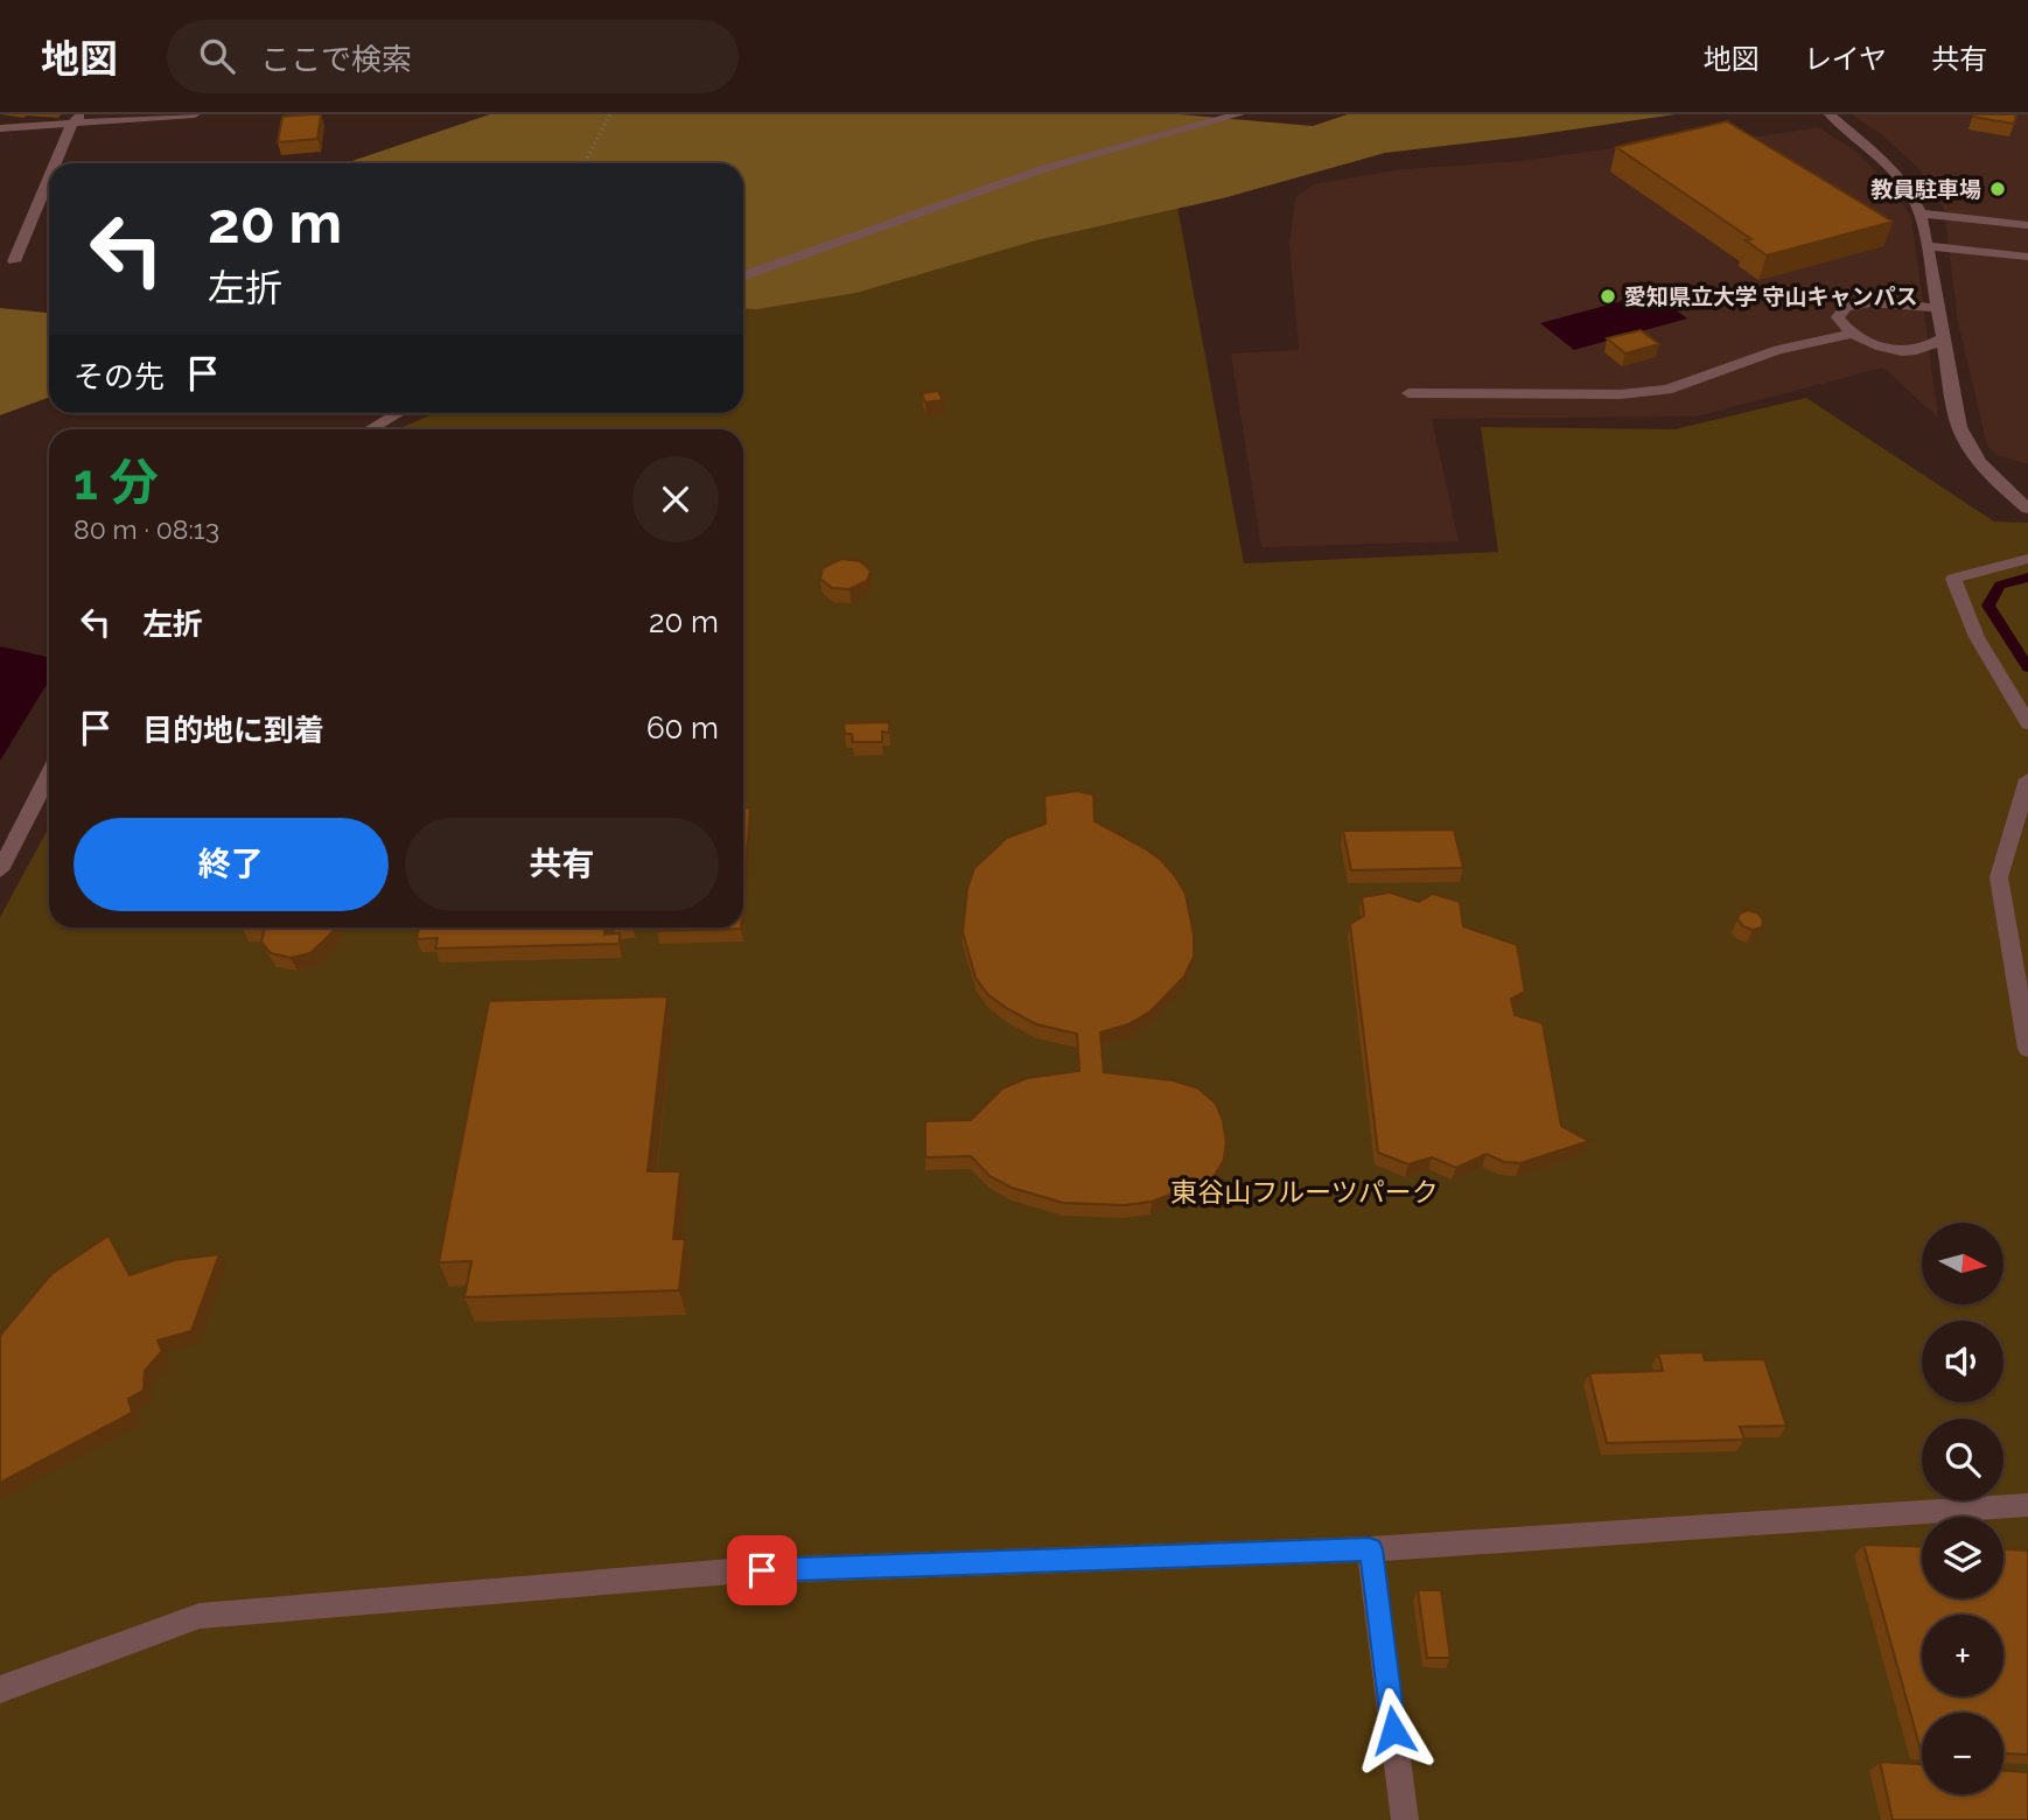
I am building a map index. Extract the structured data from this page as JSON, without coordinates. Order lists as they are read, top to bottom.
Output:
{
  "parks": ["東谷山フルーツパーク"],
  "places": ["教員駐車場", "愛知県立大学 守山キャンパス"],
  "north": "right",
  "page": {
    "header": "地図",
    "search": "ここで検索",
    "nav": ["地図", "レイヤ", "共有"],
    "turn": ["20 m", "左折"],
    "then": "その先",
    "heading": ["1 分", "80 m · 08:13"],
    "list": [
      {
        "name": "左折",
        "value": "20 m"
      },
      {
        "name": "目的地に到着",
        "value": "60 m"
      }
    ],
    "buttons": ["終了", "共有"],
    "map_buttons": ["+", "−"]
  }
}
